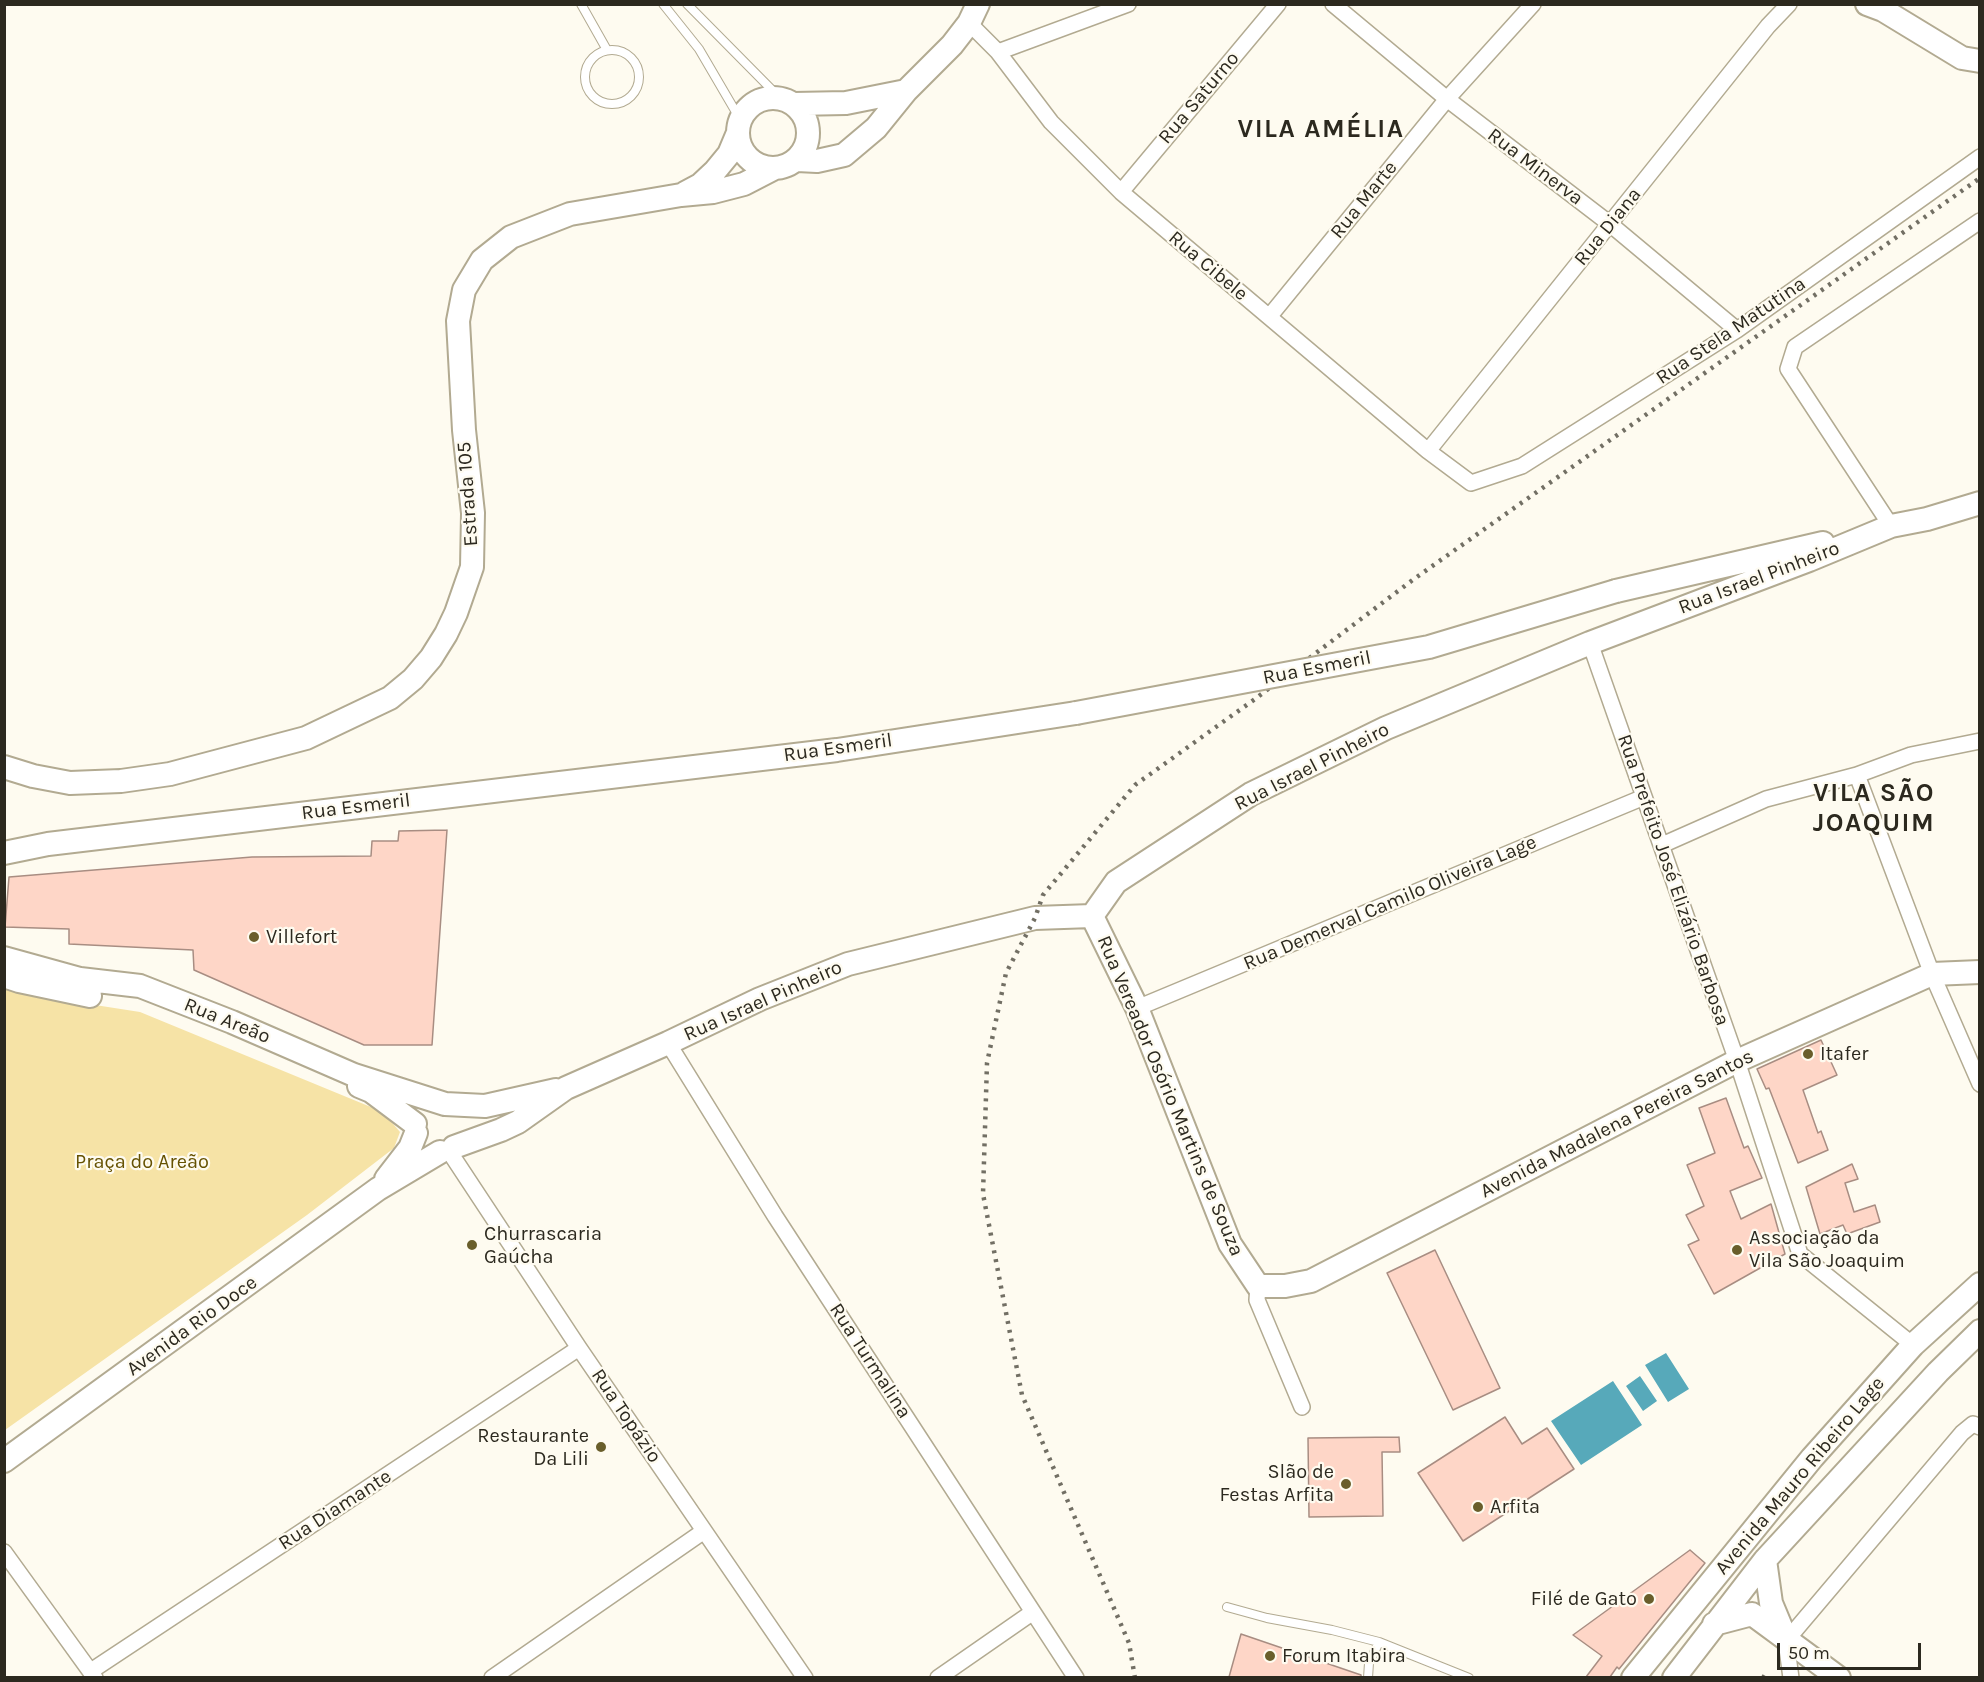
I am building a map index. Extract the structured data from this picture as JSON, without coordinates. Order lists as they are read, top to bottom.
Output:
{
  "streets": {
    "street": [
      "Rua Saturno",
      "Rua Minerva",
      "Rua Marte",
      "Rua Diana",
      "Rua Cibele",
      "Rua Stela Matutina",
      "Estrada 105",
      "Rua Israel Pinheiro",
      "Rua Esmeril",
      "Rua Prefeito José Elizário Barbosa",
      "Rua Demerval Camilo Oliveira Lage",
      "Rua Areão",
      "Rua Vereador Osório Martins de Souza",
      "Avenida Madalena Pereira Santos",
      "Avenida Rio Doce",
      "Rua Turmalina",
      "Rua Topázio",
      "Avenida Mauro Ribeiro Lage",
      "Rua Diamante"
    ]
  },
  "crossings": [
    ["Rua Saturno", "Rua Cibele"],
    ["Rua Minerva", "Rua Marte"],
    ["Rua Minerva", "Rua Diana"],
    ["Rua Minerva", "Rua Stela Matutina"],
    ["Rua Marte", "Rua Cibele"],
    ["Rua Diana", "Rua Cibele"],
    ["Rua Cibele", "Rua Stela Matutina"],
    ["Rua Israel Pinheiro", "Rua Esmeril"],
    ["Rua Israel Pinheiro", "Rua Prefeito José Elizário Barbosa"],
    ["Rua Israel Pinheiro", "Rua Areão"],
    ["Rua Israel Pinheiro", "Rua Vereador Osório Martins de Souza"],
    ["Rua Israel Pinheiro", "Avenida Rio Doce"],
    ["Rua Israel Pinheiro", "Rua Turmalina"],
    ["Rua Israel Pinheiro", "Rua Topázio"],
    ["Rua Prefeito José Elizário Barbosa", "Rua Demerval Camilo Oliveira Lage"],
    ["Rua Prefeito José Elizário Barbosa", "Avenida Madalena Pereira Santos"],
    ["Rua Prefeito José Elizário Barbosa", "Avenida Mauro Ribeiro Lage"],
    ["Rua Demerval Camilo Oliveira Lage", "Rua Vereador Osório Martins de Souza"],
    ["Rua Areão", "Avenida Rio Doce"],
    ["Rua Areão", "Rua Topázio"],
    ["Rua Vereador Osório Martins de Souza", "Avenida Madalena Pereira Santos"],
    ["Avenida Rio Doce", "Rua Topázio"],
    ["Rua Topázio", "Rua Diamante"]
  ],
  "districts": ["VILA AMÉLIA", "VILA SÃO JOAQUIM"],
  "parks": ["Praça do Areão"],
  "places": [
    "Villefort",
    "Itafer",
    "Churrascaria Gaúcha",
    "Associação da Vila São Joaquim",
    "Restaurante Da Lili",
    "Slão de Festas Arfita",
    "Arfita",
    "Filé de Gato",
    "Forum Itabira"
  ],
  "scale_bar": "50 m"
}
